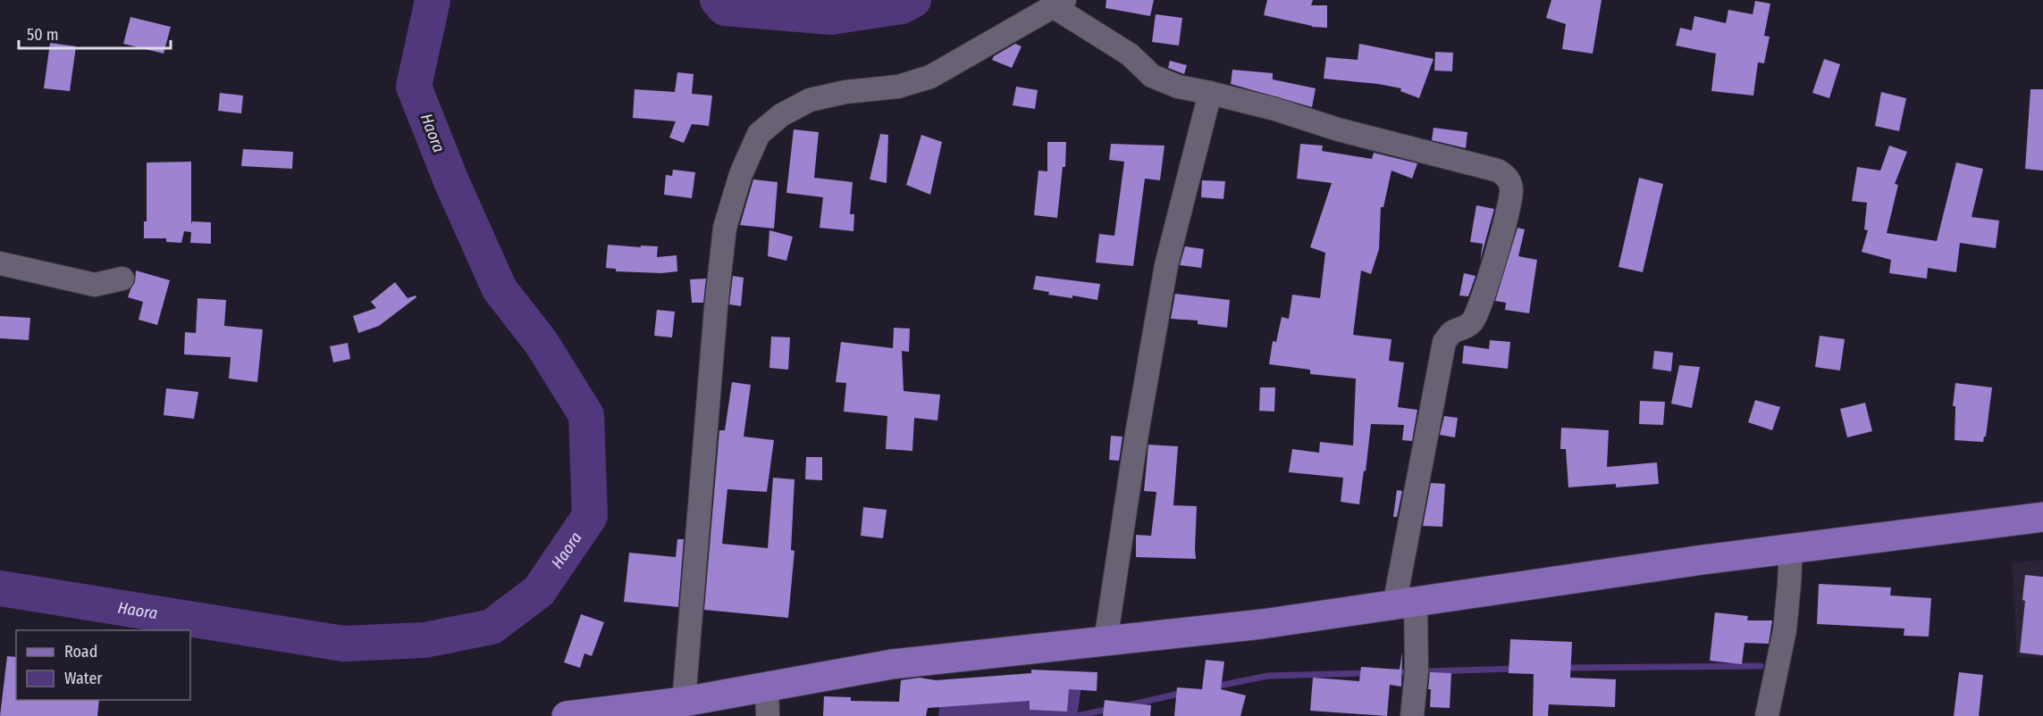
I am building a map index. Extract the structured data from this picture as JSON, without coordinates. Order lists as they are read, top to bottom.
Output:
{
  "water": ["Haora"],
  "legend": ["Road", "Water"],
  "scale_bar": "50 m"
}
